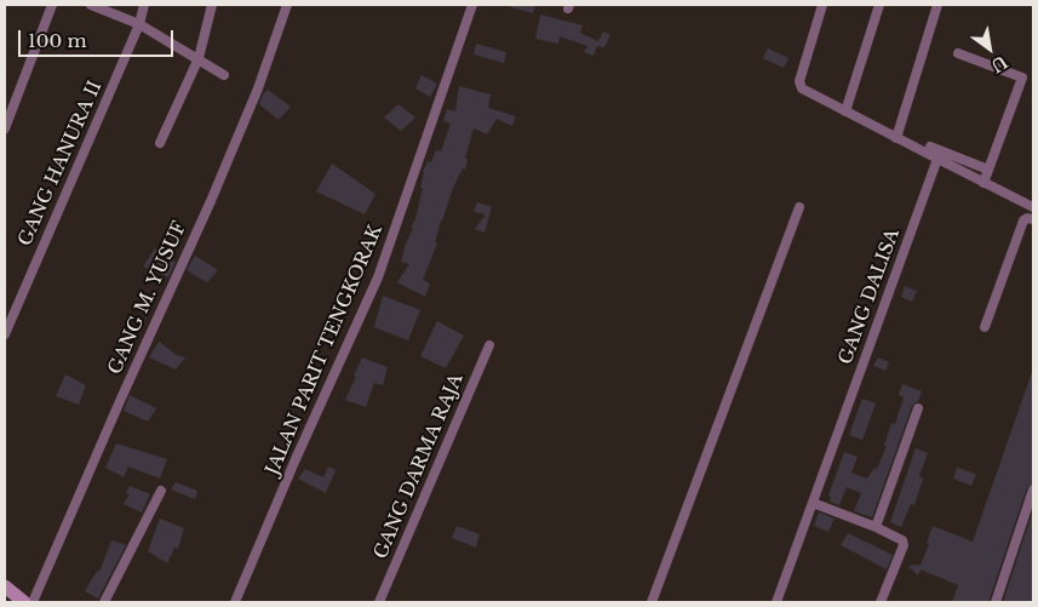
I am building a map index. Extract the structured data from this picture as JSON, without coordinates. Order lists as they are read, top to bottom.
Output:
{
  "streets": {
    "street": [
      "GANG HANURA II",
      "GANG DALISA",
      "GANG M. YUSUF",
      "JALAN PARIT TENGKORAK",
      "GANG DARMA RAJA"
    ]
  },
  "scale_bar": "100 m",
  "north": "bottom right"
}
